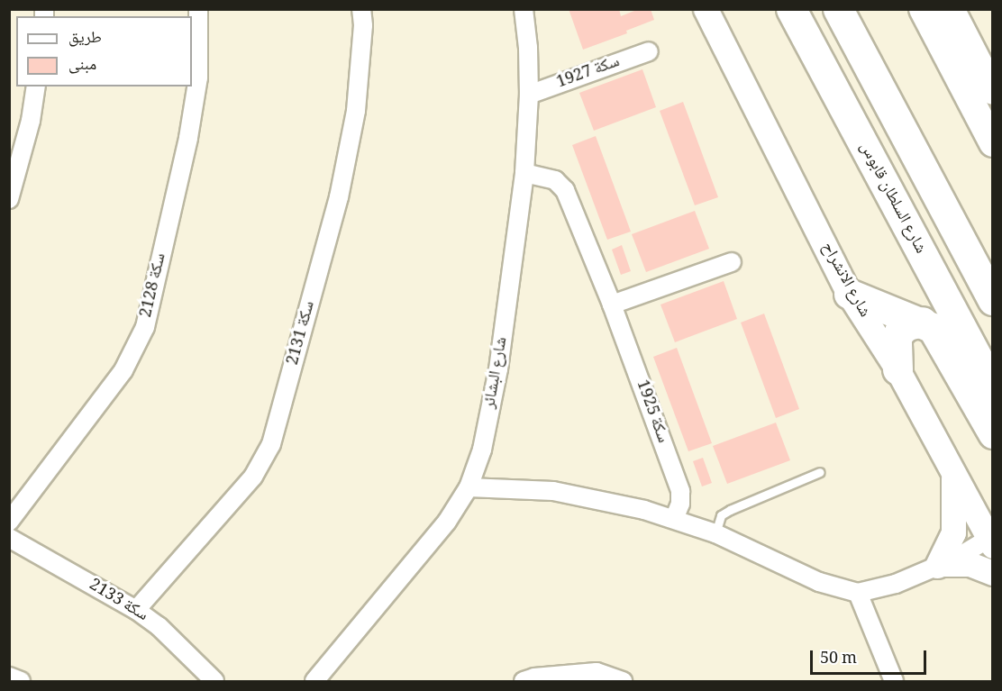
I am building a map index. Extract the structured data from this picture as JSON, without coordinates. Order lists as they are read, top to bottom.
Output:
{
  "streets": {
    "highway": ["شارع السلطان قابوس"],
    "street": [
      "سكة 1927",
      "شارع الانشراح",
      "سكة 2128",
      "سكة 2131",
      "شارع البشائر",
      "سكة 1925",
      "سكة 2133"
    ]
  },
  "crossings": [
    ["سكة 1927", "شارع البشائر"],
    ["سكة 2131", "سكة 2133"],
    ["شارع البشائر", "سكة 1925"]
  ],
  "legend": ["طريق", "مبنى"],
  "scale_bar": "50 m"
}
